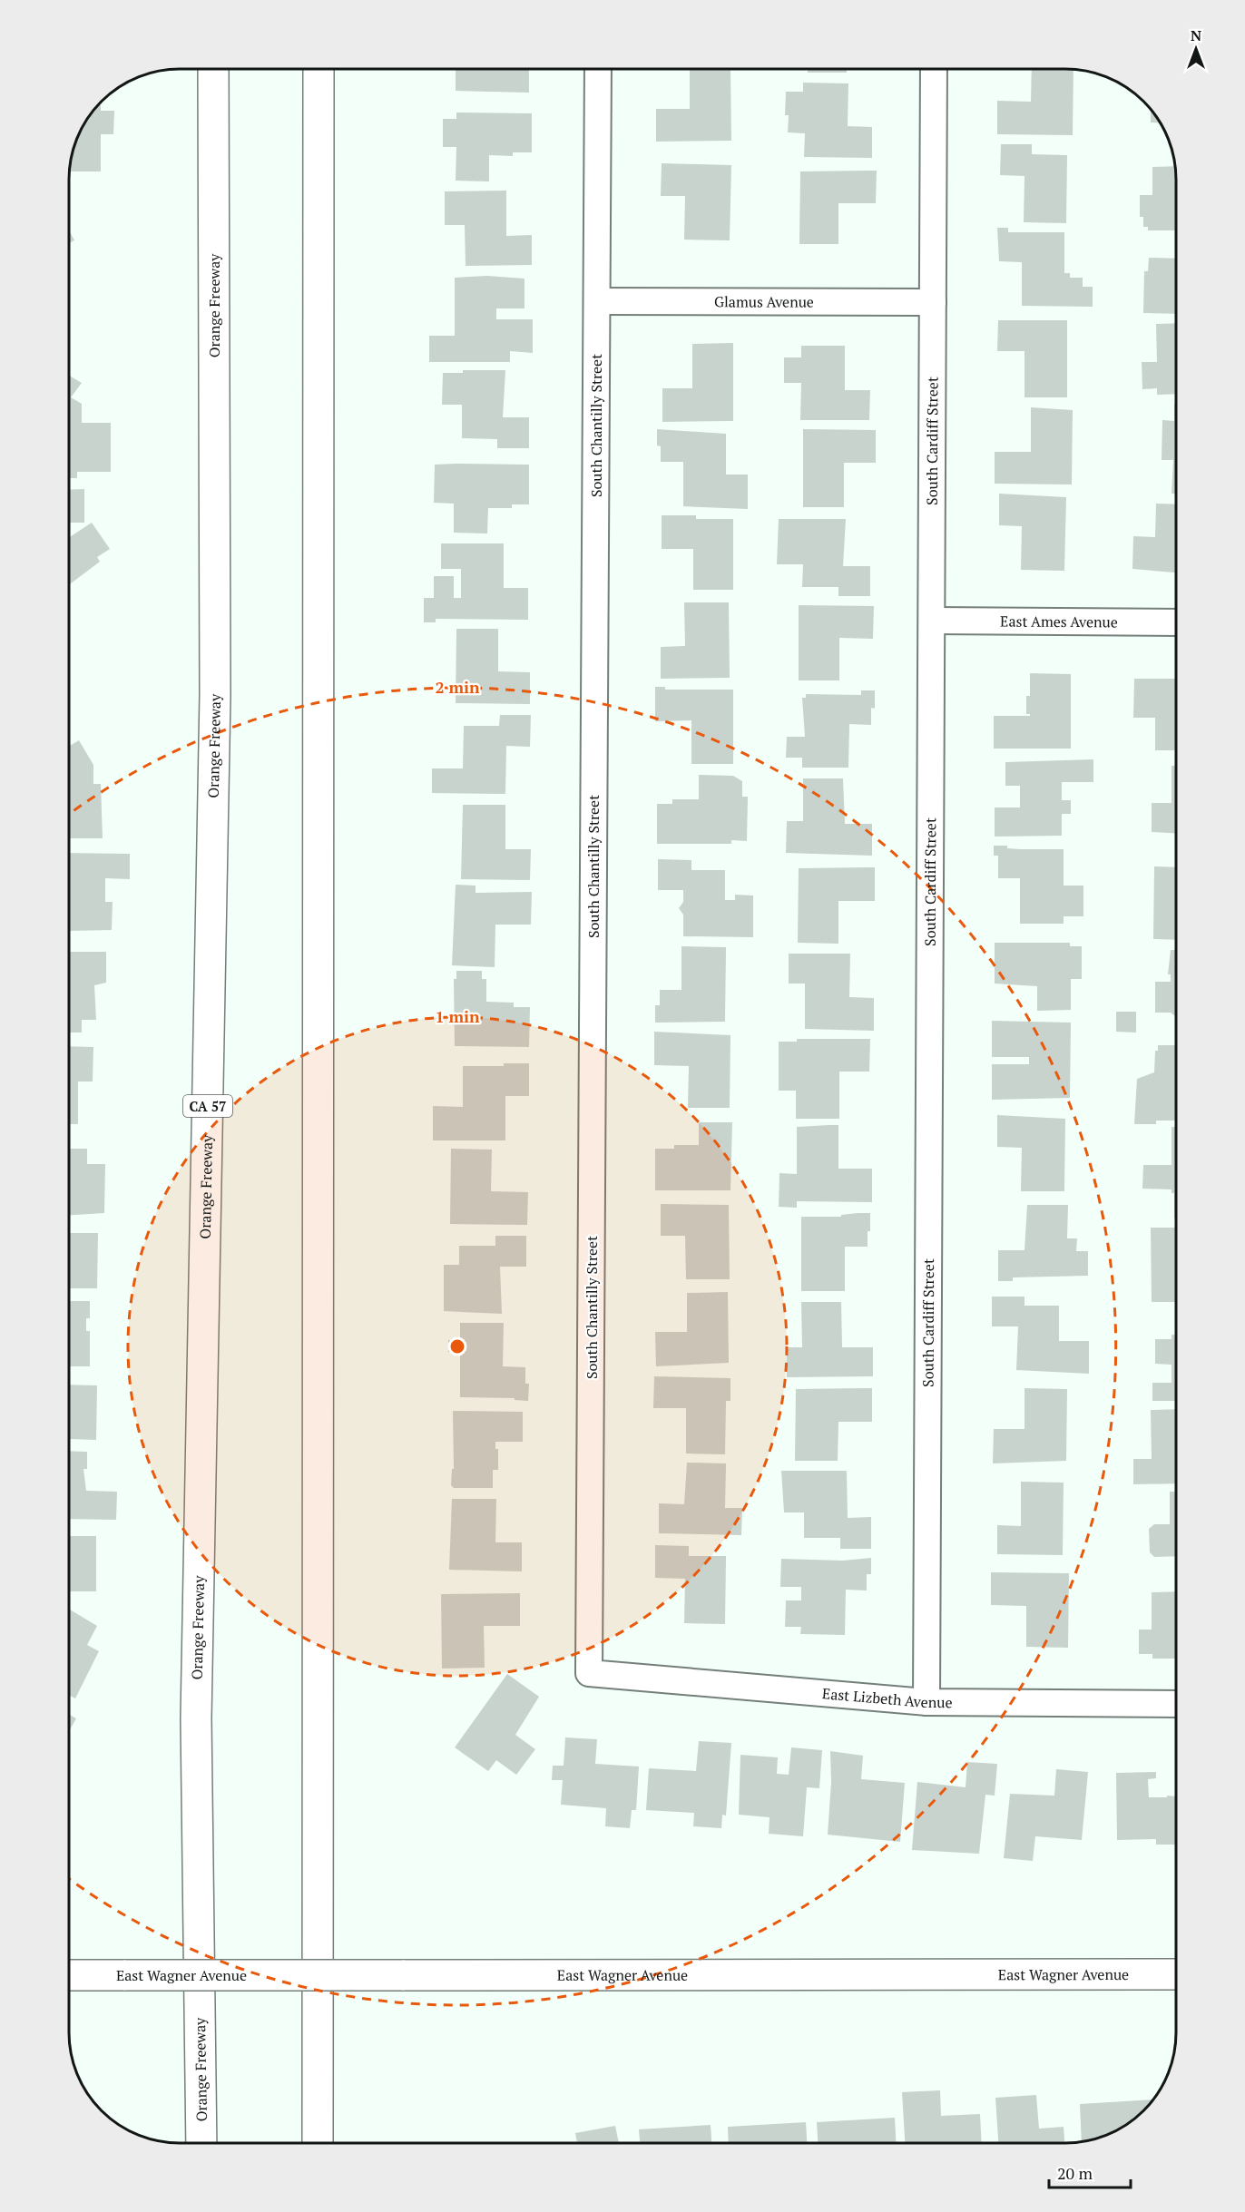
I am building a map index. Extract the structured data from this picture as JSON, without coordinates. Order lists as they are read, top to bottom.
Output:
{
  "streets": {
    "main road": ["Orange Freeway", "CA 57", "East Wagner Avenue"],
    "street": [
      "Glamus Avenue",
      "South Chantilly Street",
      "South Cardiff Street",
      "East Ames Avenue",
      "East Lizbeth Avenue"
    ]
  },
  "crossings": [
    ["Glamus Avenue", "South Chantilly Street"],
    ["Glamus Avenue", "South Cardiff Street"],
    ["South Chantilly Street", "East Lizbeth Avenue"],
    ["South Cardiff Street", "East Ames Avenue"],
    ["South Cardiff Street", "East Lizbeth Avenue"]
  ],
  "scale_bar": "20 m",
  "north": "top",
  "rings": ["2 min", "1 min"]
}
